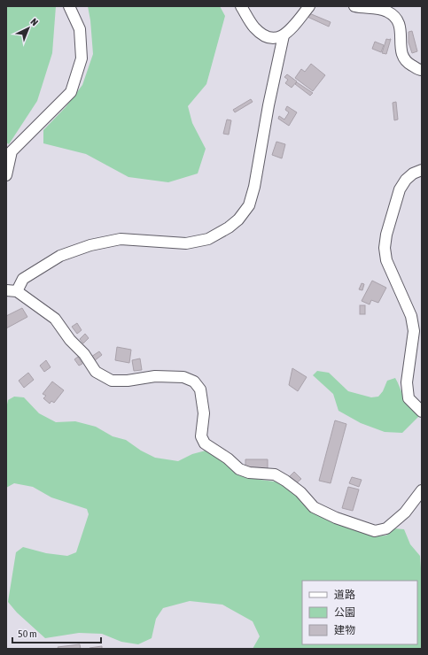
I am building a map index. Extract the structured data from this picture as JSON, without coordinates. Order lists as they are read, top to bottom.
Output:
{
  "legend": ["道路", "公園", "建物"],
  "scale_bar": "50 m",
  "north": "top right"
}
